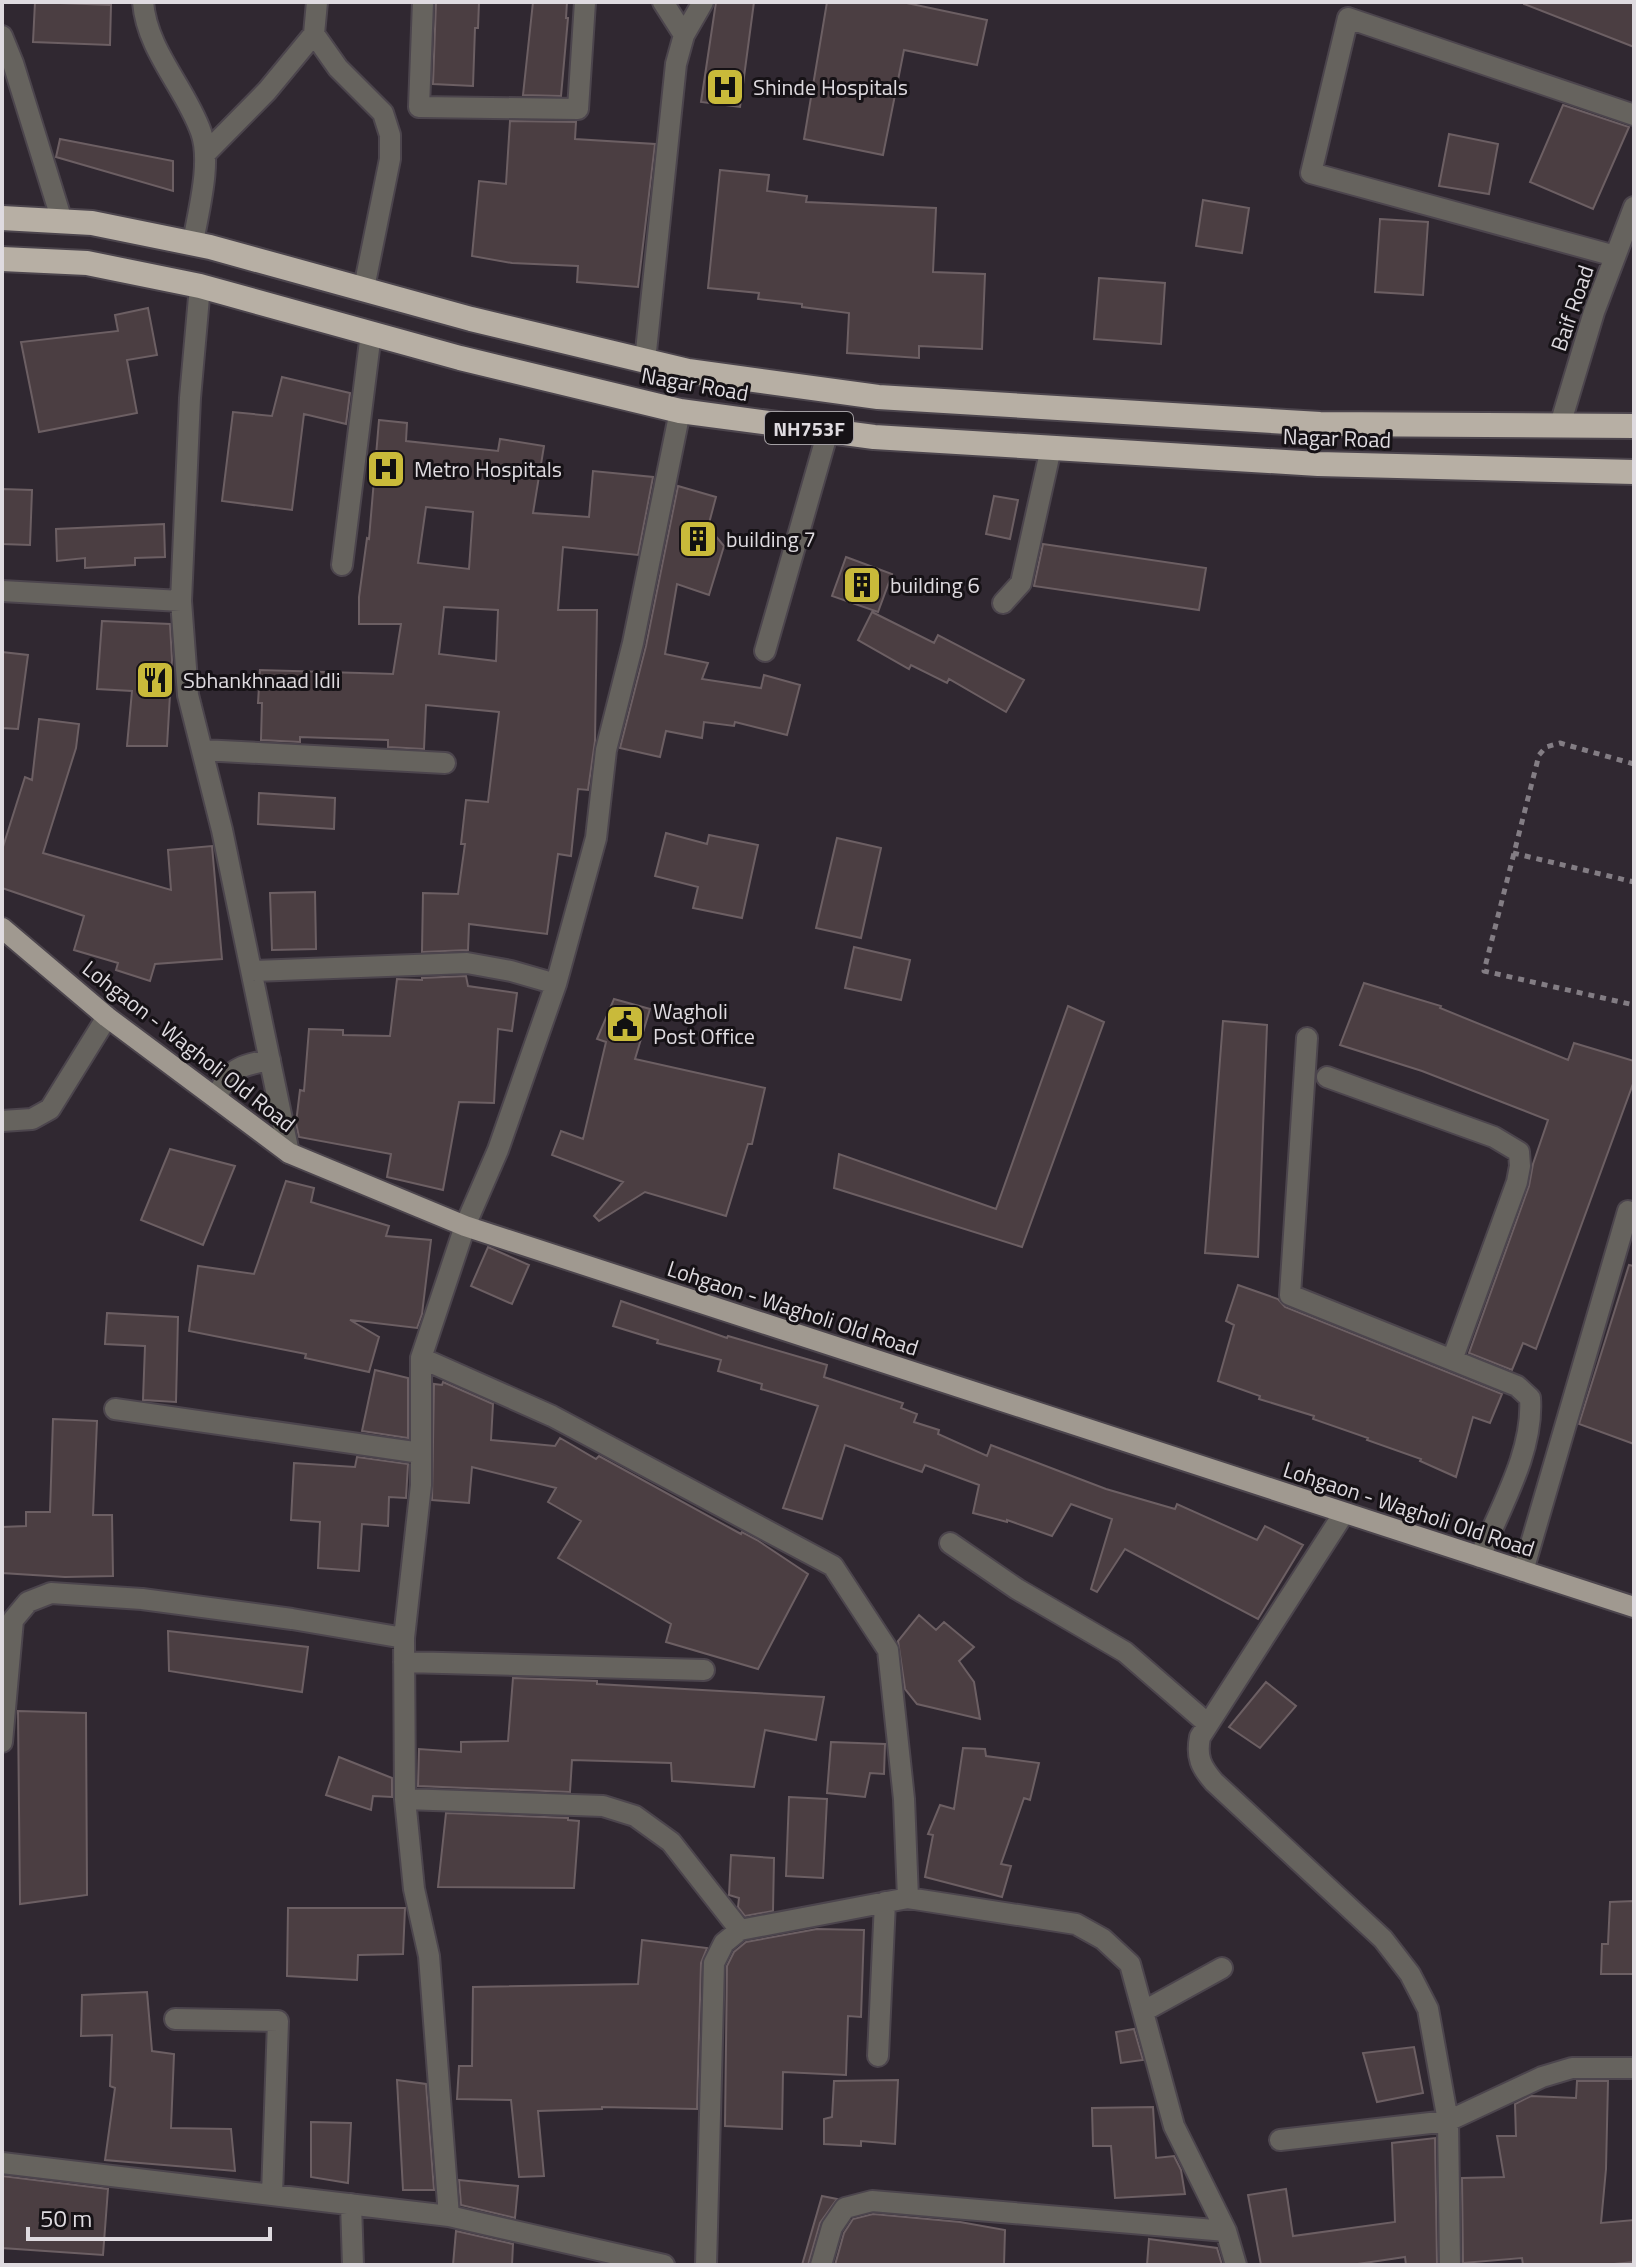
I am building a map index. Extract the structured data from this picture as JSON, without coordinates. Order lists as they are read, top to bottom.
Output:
{
  "streets": {
    "highway": ["Nagar Road", "NH753F"],
    "main road": ["Lohgaon - Wagholi Old Road"],
    "street": ["Baif Road"]
  },
  "crossings": [
    ["Baif Road", "Nagar Road"]
  ],
  "places": {
    "hospital": ["Shinde Hospitals", "Metro Hospitals"],
    "building": ["building 7", "building 6"],
    "restaurant": ["Sbhankhnaad Idli"],
    "public building": ["Wagholi Post Office"]
  },
  "scale_bar": "50 m"
}
